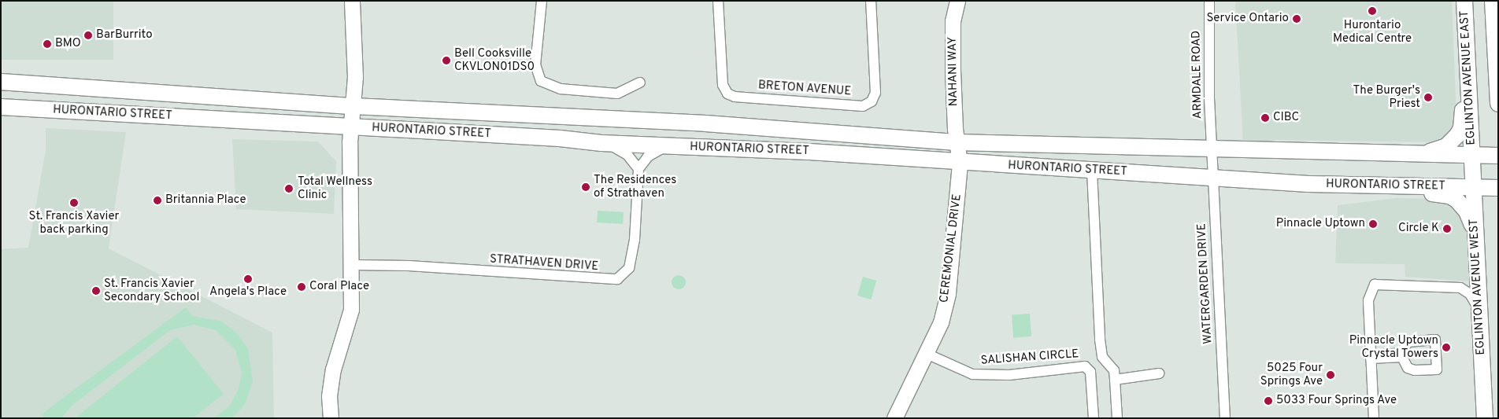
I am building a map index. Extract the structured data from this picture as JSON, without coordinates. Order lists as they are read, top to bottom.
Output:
{
  "streets": {
    "main road": ["EGLINTON AVENUE EAST", "HURONTARIO STREET", "EGLINTON AVENUE WEST"],
    "street": [
      "NAHANI WAY",
      "ARMDALE ROAD",
      "BRETON AVENUE",
      "CEREMONIAL DRIVE",
      "STRATHAVEN DRIVE",
      "WATERGARDEN DRIVE",
      "SALISHAN CIRCLE"
    ]
  },
  "crossings": [
    ["NAHANI WAY", "HURONTARIO STREET"],
    ["NAHANI WAY", "CEREMONIAL DRIVE"],
    ["ARMDALE ROAD", "HURONTARIO STREET"],
    ["ARMDALE ROAD", "WATERGARDEN DRIVE"],
    ["EGLINTON AVENUE EAST", "HURONTARIO STREET"],
    ["EGLINTON AVENUE EAST", "EGLINTON AVENUE WEST"],
    ["HURONTARIO STREET", "CEREMONIAL DRIVE"],
    ["HURONTARIO STREET", "WATERGARDEN DRIVE"],
    ["HURONTARIO STREET", "EGLINTON AVENUE WEST"],
    ["CEREMONIAL DRIVE", "SALISHAN CIRCLE"]
  ],
  "places": [
    "Hurontario Medical Centre",
    "Service Ontario",
    "BarBurrito",
    "BMO",
    "Bell Cooksville CKVLON01DS0",
    "The Burger's Priest",
    "CIBC",
    "The Residences of Strathaven",
    "Total Wellness Clinic",
    "Britannia Place",
    "St. Francis Xavier back parking",
    "Pinnacle Uptown",
    "Circle K",
    "Angela's Place",
    "Coral Place",
    "St. Francis Xavier Secondary School",
    "Pinnacle Uptown Crystal Towers",
    "5025 Four Springs Ave",
    "5033 Four Springs Ave"
  ]
}
